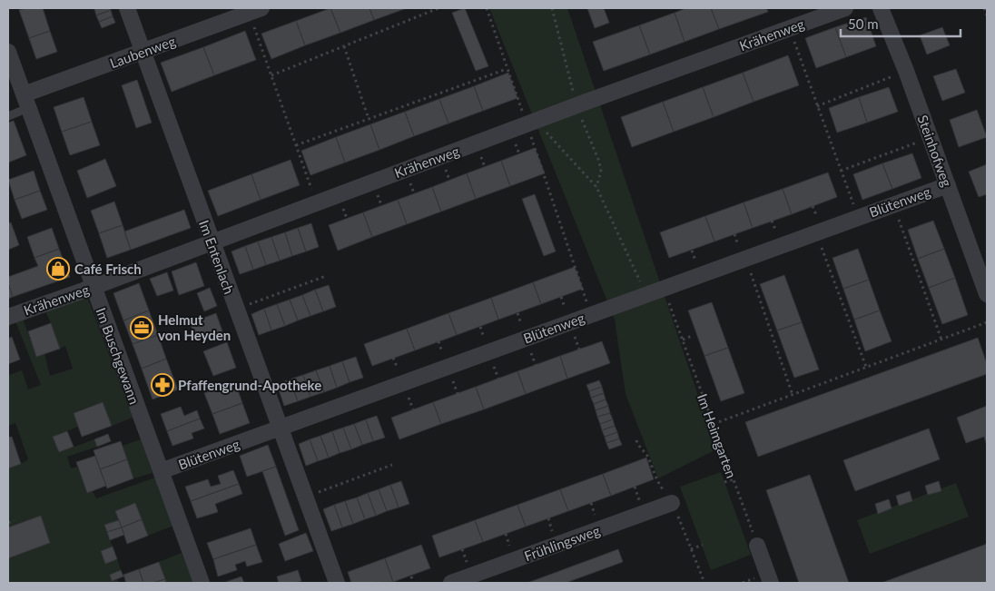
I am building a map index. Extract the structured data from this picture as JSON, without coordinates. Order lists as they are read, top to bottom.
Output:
{
  "streets": {
    "street": [
      "Krähenweg",
      "Laubenweg",
      "Steinhofweg",
      "Blütenweg",
      "Im Entenlach",
      "Im Buschgewann",
      "Frühlingsweg"
    ],
    "path": ["Im Heimgarten"]
  },
  "crossings": [
    ["Krähenweg", "Im Entenlach"],
    ["Krähenweg", "Im Buschgewann"],
    ["Laubenweg", "Im Entenlach"],
    ["Laubenweg", "Im Buschgewann"],
    ["Steinhofweg", "Blütenweg"],
    ["Blütenweg", "Im Entenlach"],
    ["Blütenweg", "Im Buschgewann"],
    ["Blütenweg", "Im Heimgarten"]
  ],
  "places": {
    "shop": ["Café Frisch"],
    "office": ["Helmut von Heyden"],
    "pharmacy": ["Pfaffengrund-Apotheke"]
  },
  "scale_bar": "50 m"
}
